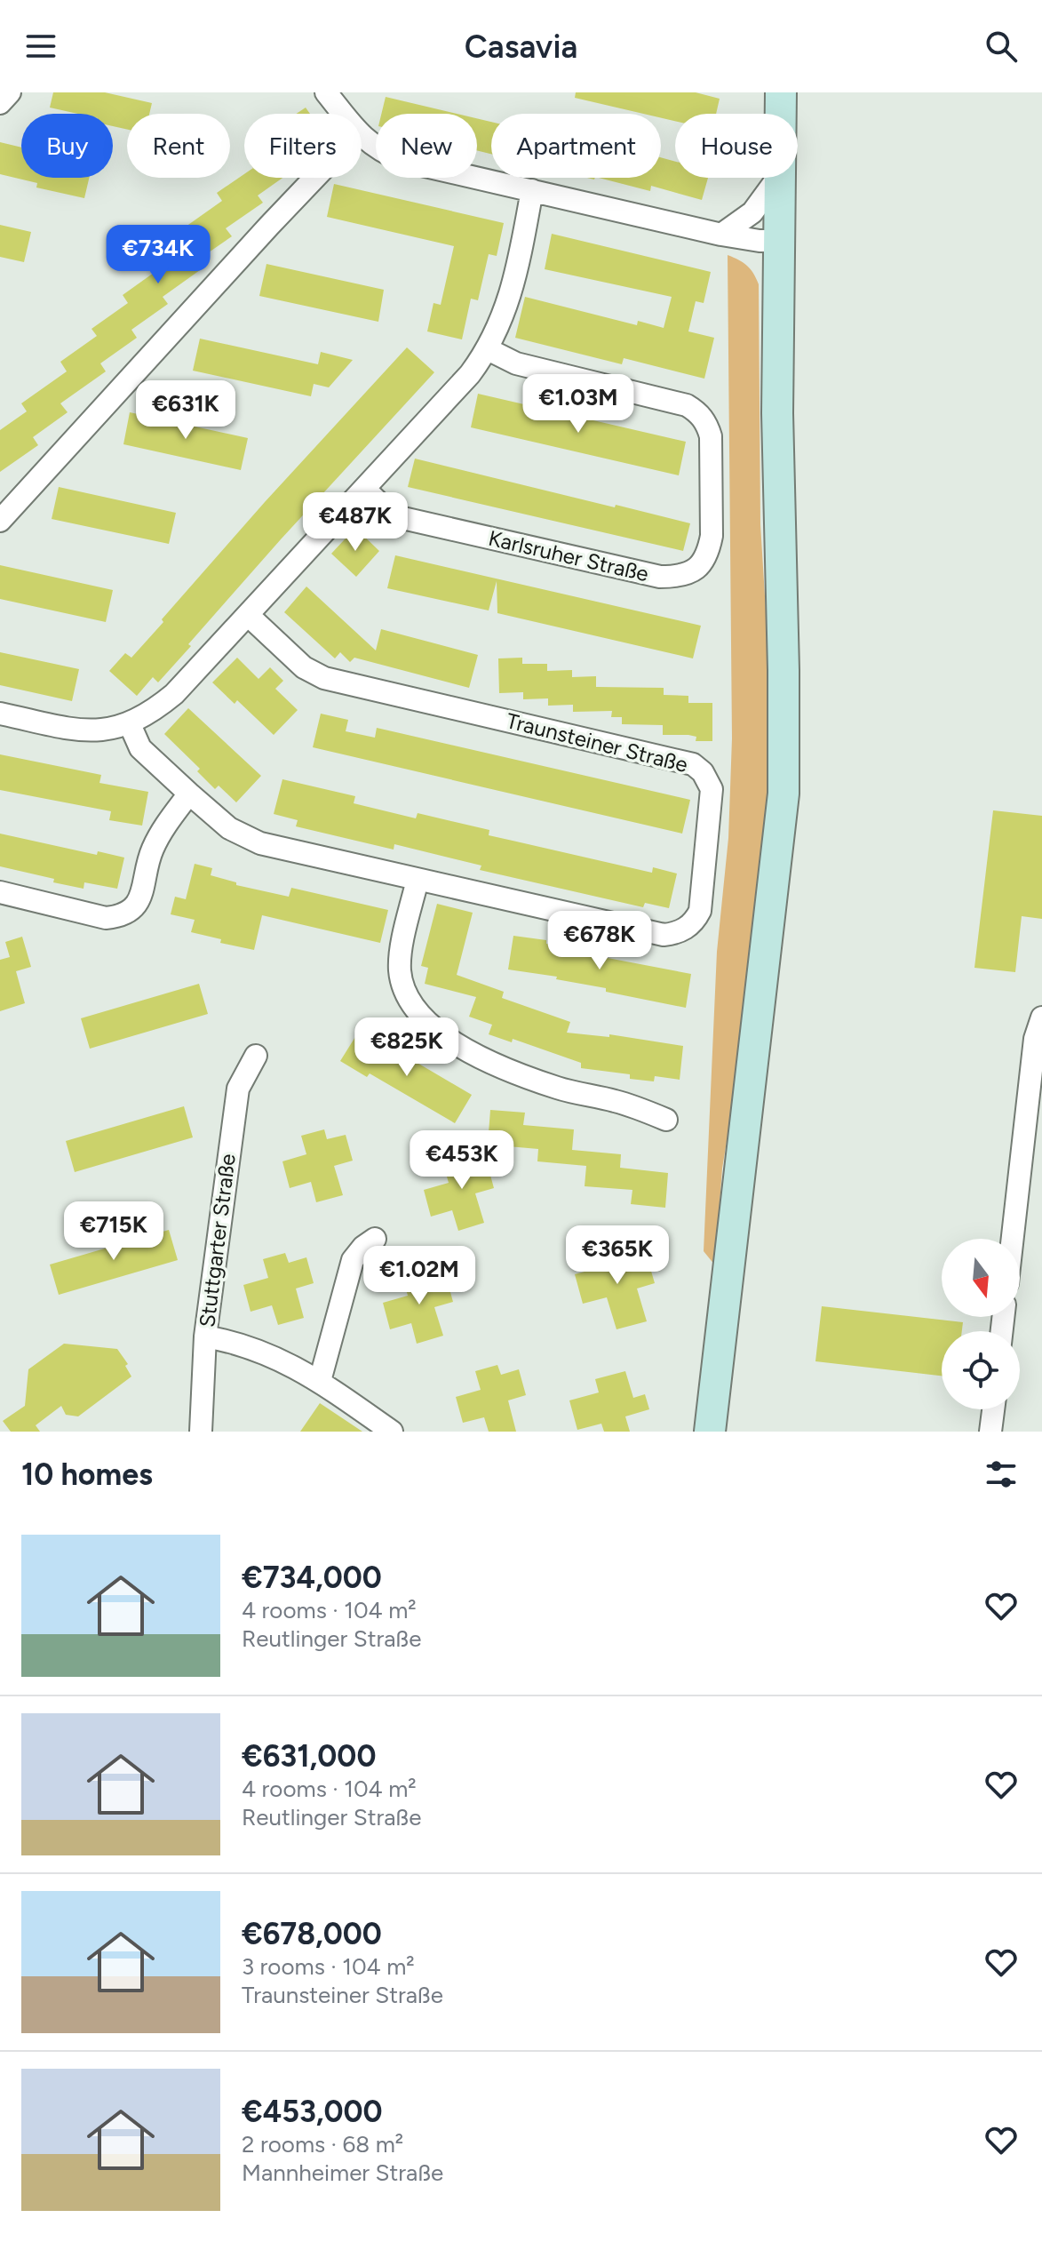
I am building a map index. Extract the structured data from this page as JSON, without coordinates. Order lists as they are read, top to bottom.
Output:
{
  "streets": {
    "street": ["Karlsruher Straße", "Traunsteiner Straße", "Stuttgarter Straße"]
  },
  "north": "bottom",
  "page": {
    "header": "Casavia",
    "chip": [
      "Buy",
      "Rent",
      "Filters",
      "New",
      "Apartment",
      "House"
    ],
    "price": [
      "€734K",
      "€1.03M",
      "€631K",
      "€487K",
      "€678K",
      "€825K",
      "€453K",
      "€715K",
      "€365K",
      "€1.02M"
    ],
    "heading": "10 homes",
    "list": [
      {
        "name": "€734,000",
        "note": "4 rooms · 104 m² · Reutlinger Straße"
      },
      {
        "name": "€631,000",
        "note": "4 rooms · 104 m² · Reutlinger Straße"
      },
      {
        "name": "€678,000",
        "note": "3 rooms · 104 m² · Traunsteiner Straße"
      },
      {
        "name": "€453,000",
        "note": "2 rooms · 68 m² · Mannheimer Straße"
      }
    ]
  }
}
